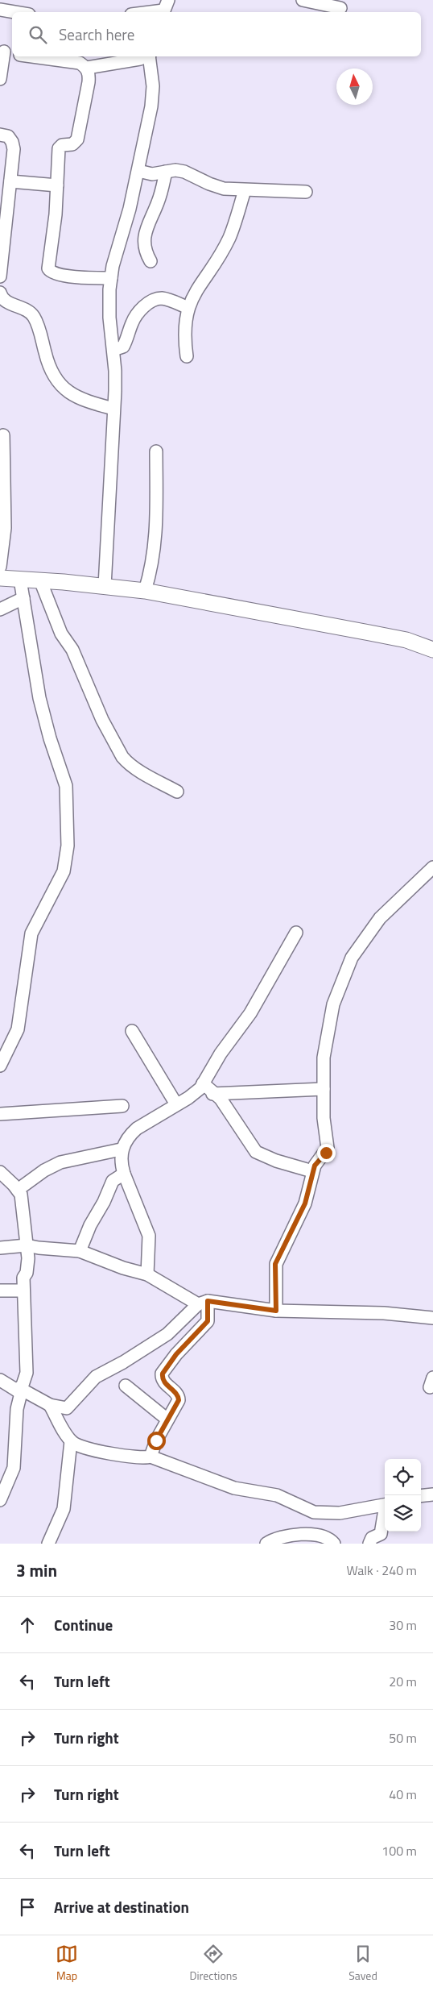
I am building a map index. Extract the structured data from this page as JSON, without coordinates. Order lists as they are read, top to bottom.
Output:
{
  "north": "top",
  "page": {
    "search": "Search here",
    "heading": ["3 min", "Walk · 240 m"],
    "list": [
      ["Continue", "30 m"],
      ["Turn left", "20 m"],
      ["Turn right", "50 m"],
      ["Turn right", "40 m"],
      ["Turn left", "100 m"],
      "Arrive at destination"
    ],
    "nav": ["Map", "Directions", "Saved"]
  }
}
